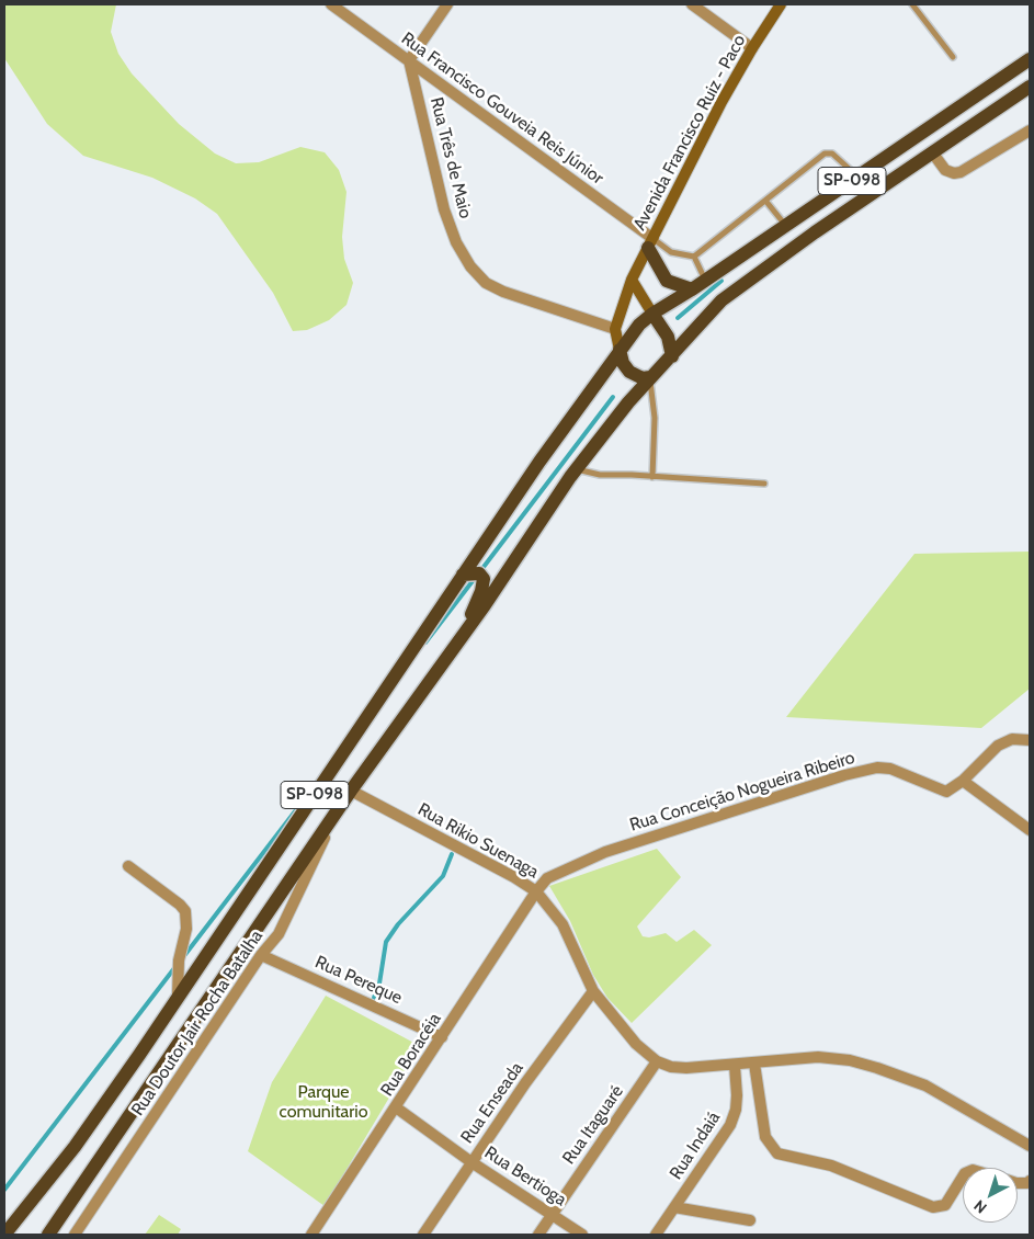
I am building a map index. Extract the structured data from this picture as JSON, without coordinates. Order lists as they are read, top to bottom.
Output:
{
  "streets": {
    "main road": ["SP-098"],
    "street": [
      "Rua Francisco Gouveia Reis Júnior",
      "Avenida Francisco Ruiz - Paco",
      "Rua Três de Maio",
      "Rua Conceição Nogueira Ribeiro",
      "Rua Rikio Suenaga",
      "Rua Pereque",
      "Rua Doutor Jair Rocha Batalha",
      "Rua Boracéia",
      "Rua Enseada",
      "Rua Itaguaré",
      "Rua Indaiá",
      "Rua Bertioga"
    ]
  },
  "crossings": [
    ["Rua Francisco Gouveia Reis Júnior", "Avenida Francisco Ruiz - Paco"],
    ["Rua Francisco Gouveia Reis Júnior", "Rua Três de Maio"],
    ["Avenida Francisco Ruiz - Paco", "Rua Três de Maio"],
    ["SP-098", "Rua Rikio Suenaga"],
    ["SP-098", "Rua Doutor Jair Rocha Batalha"],
    ["Rua Conceição Nogueira Ribeiro", "Rua Rikio Suenaga"],
    ["Rua Conceição Nogueira Ribeiro", "Rua Boracéia"],
    ["Rua Rikio Suenaga", "Rua Boracéia"],
    ["Rua Rikio Suenaga", "Rua Enseada"],
    ["Rua Rikio Suenaga", "Rua Itaguaré"],
    ["Rua Rikio Suenaga", "Rua Indaiá"],
    ["Rua Pereque", "Rua Doutor Jair Rocha Batalha"],
    ["Rua Pereque", "Rua Boracéia"],
    ["Rua Boracéia", "Rua Bertioga"],
    ["Rua Enseada", "Rua Bertioga"],
    ["Rua Itaguaré", "Rua Bertioga"]
  ],
  "parks": ["Parque comunitario"],
  "north": "bottom left"
}
